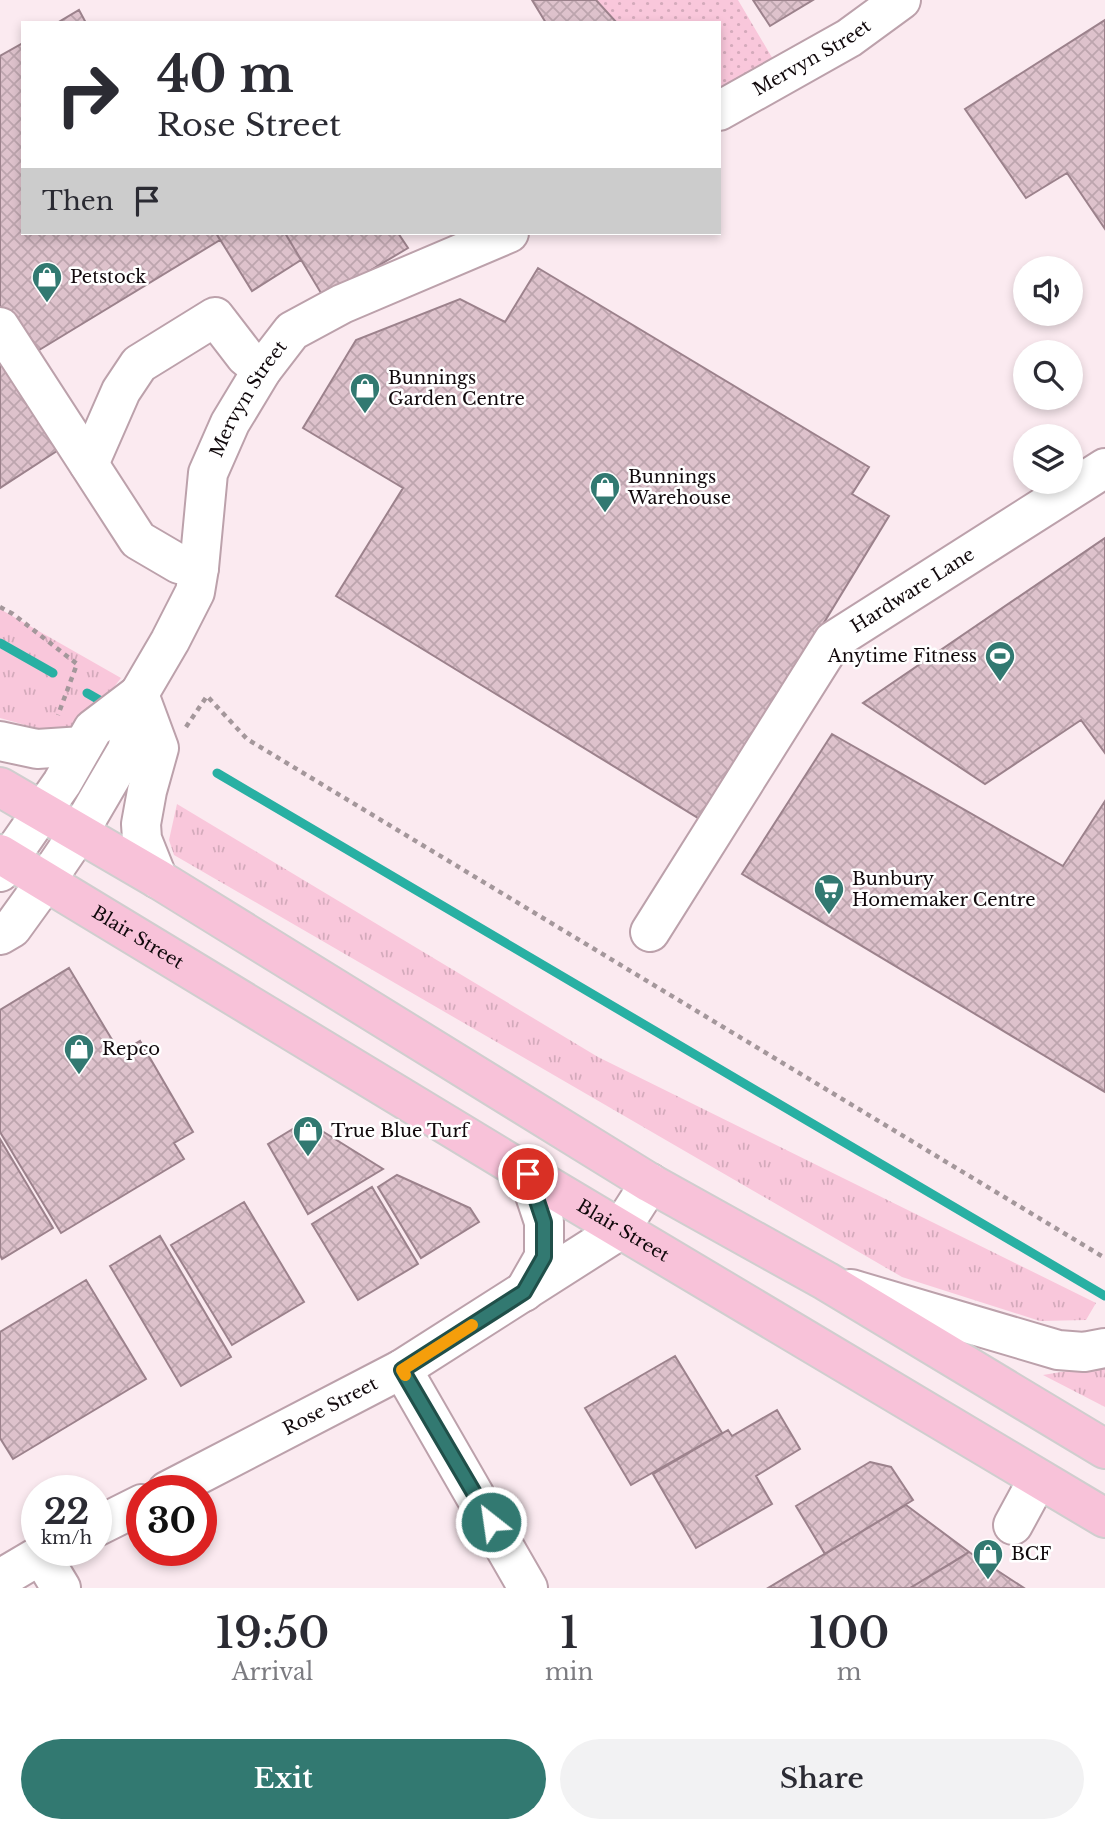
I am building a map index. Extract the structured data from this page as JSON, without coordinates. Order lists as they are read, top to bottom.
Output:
{
  "streets": {
    "main road": ["Blair Street"],
    "street": ["Mervyn Street", "Hardware Lane", "Rose Street"]
  },
  "crossings": [
    ["Mervyn Street", "Blair Street"],
    ["Blair Street", "Rose Street"]
  ],
  "places": {
    "shop": [
      "Petstock",
      "Bunnings Garden Centre",
      "Bunnings Warehouse",
      "Repco",
      "True Blue Turf",
      "BCF"
    ],
    "sports": ["Anytime Fitness"],
    "supermarket": ["Bunbury Homemaker Centre"]
  },
  "page": {
    "turn": ["40 m", "Rose Street"],
    "then": "Then",
    "speed": "22 km/h",
    "limit": "30",
    "eta": [
      "19:50",
      "Arrival",
      "1",
      "min",
      "100",
      "m"
    ],
    "buttons": ["Exit", "Share"]
  }
}
